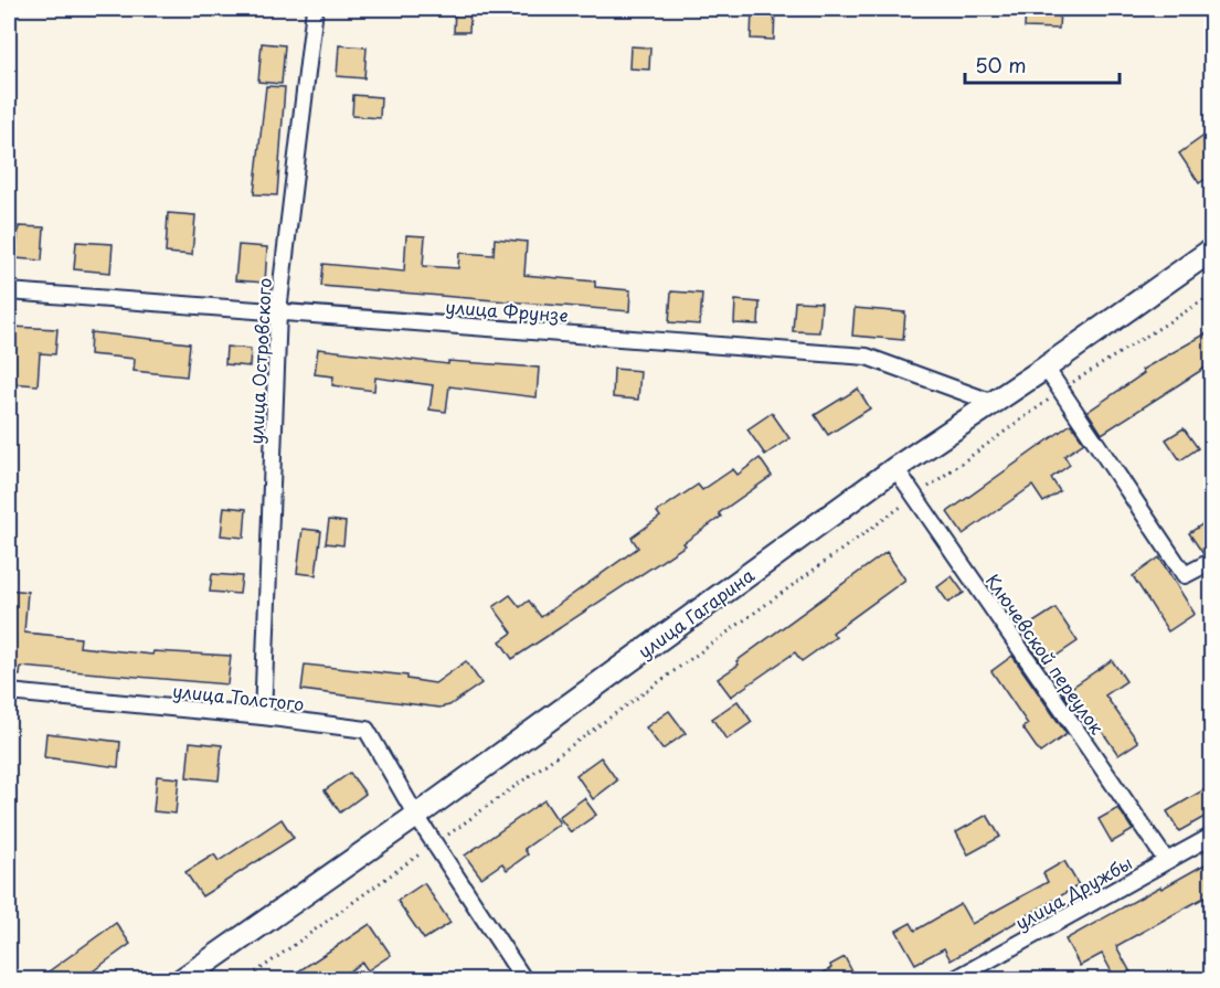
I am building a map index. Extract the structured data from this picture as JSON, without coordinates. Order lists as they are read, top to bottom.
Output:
{
  "streets": {
    "main road": ["улица Гагарина"],
    "street": [
      "улица Фрунзе",
      "улица Островского",
      "Ключевской переулок",
      "улица Толстого",
      "улица Дружбы"
    ]
  },
  "crossings": [
    ["улица Фрунзе", "улица Островского"],
    ["улица Фрунзе", "улица Гагарина"],
    ["улица Островского", "улица Толстого"],
    ["улица Гагарина", "Ключевской переулок"],
    ["улица Гагарина", "улица Толстого"],
    ["Ключевской переулок", "улица Дружбы"]
  ],
  "scale_bar": "50 m"
}
